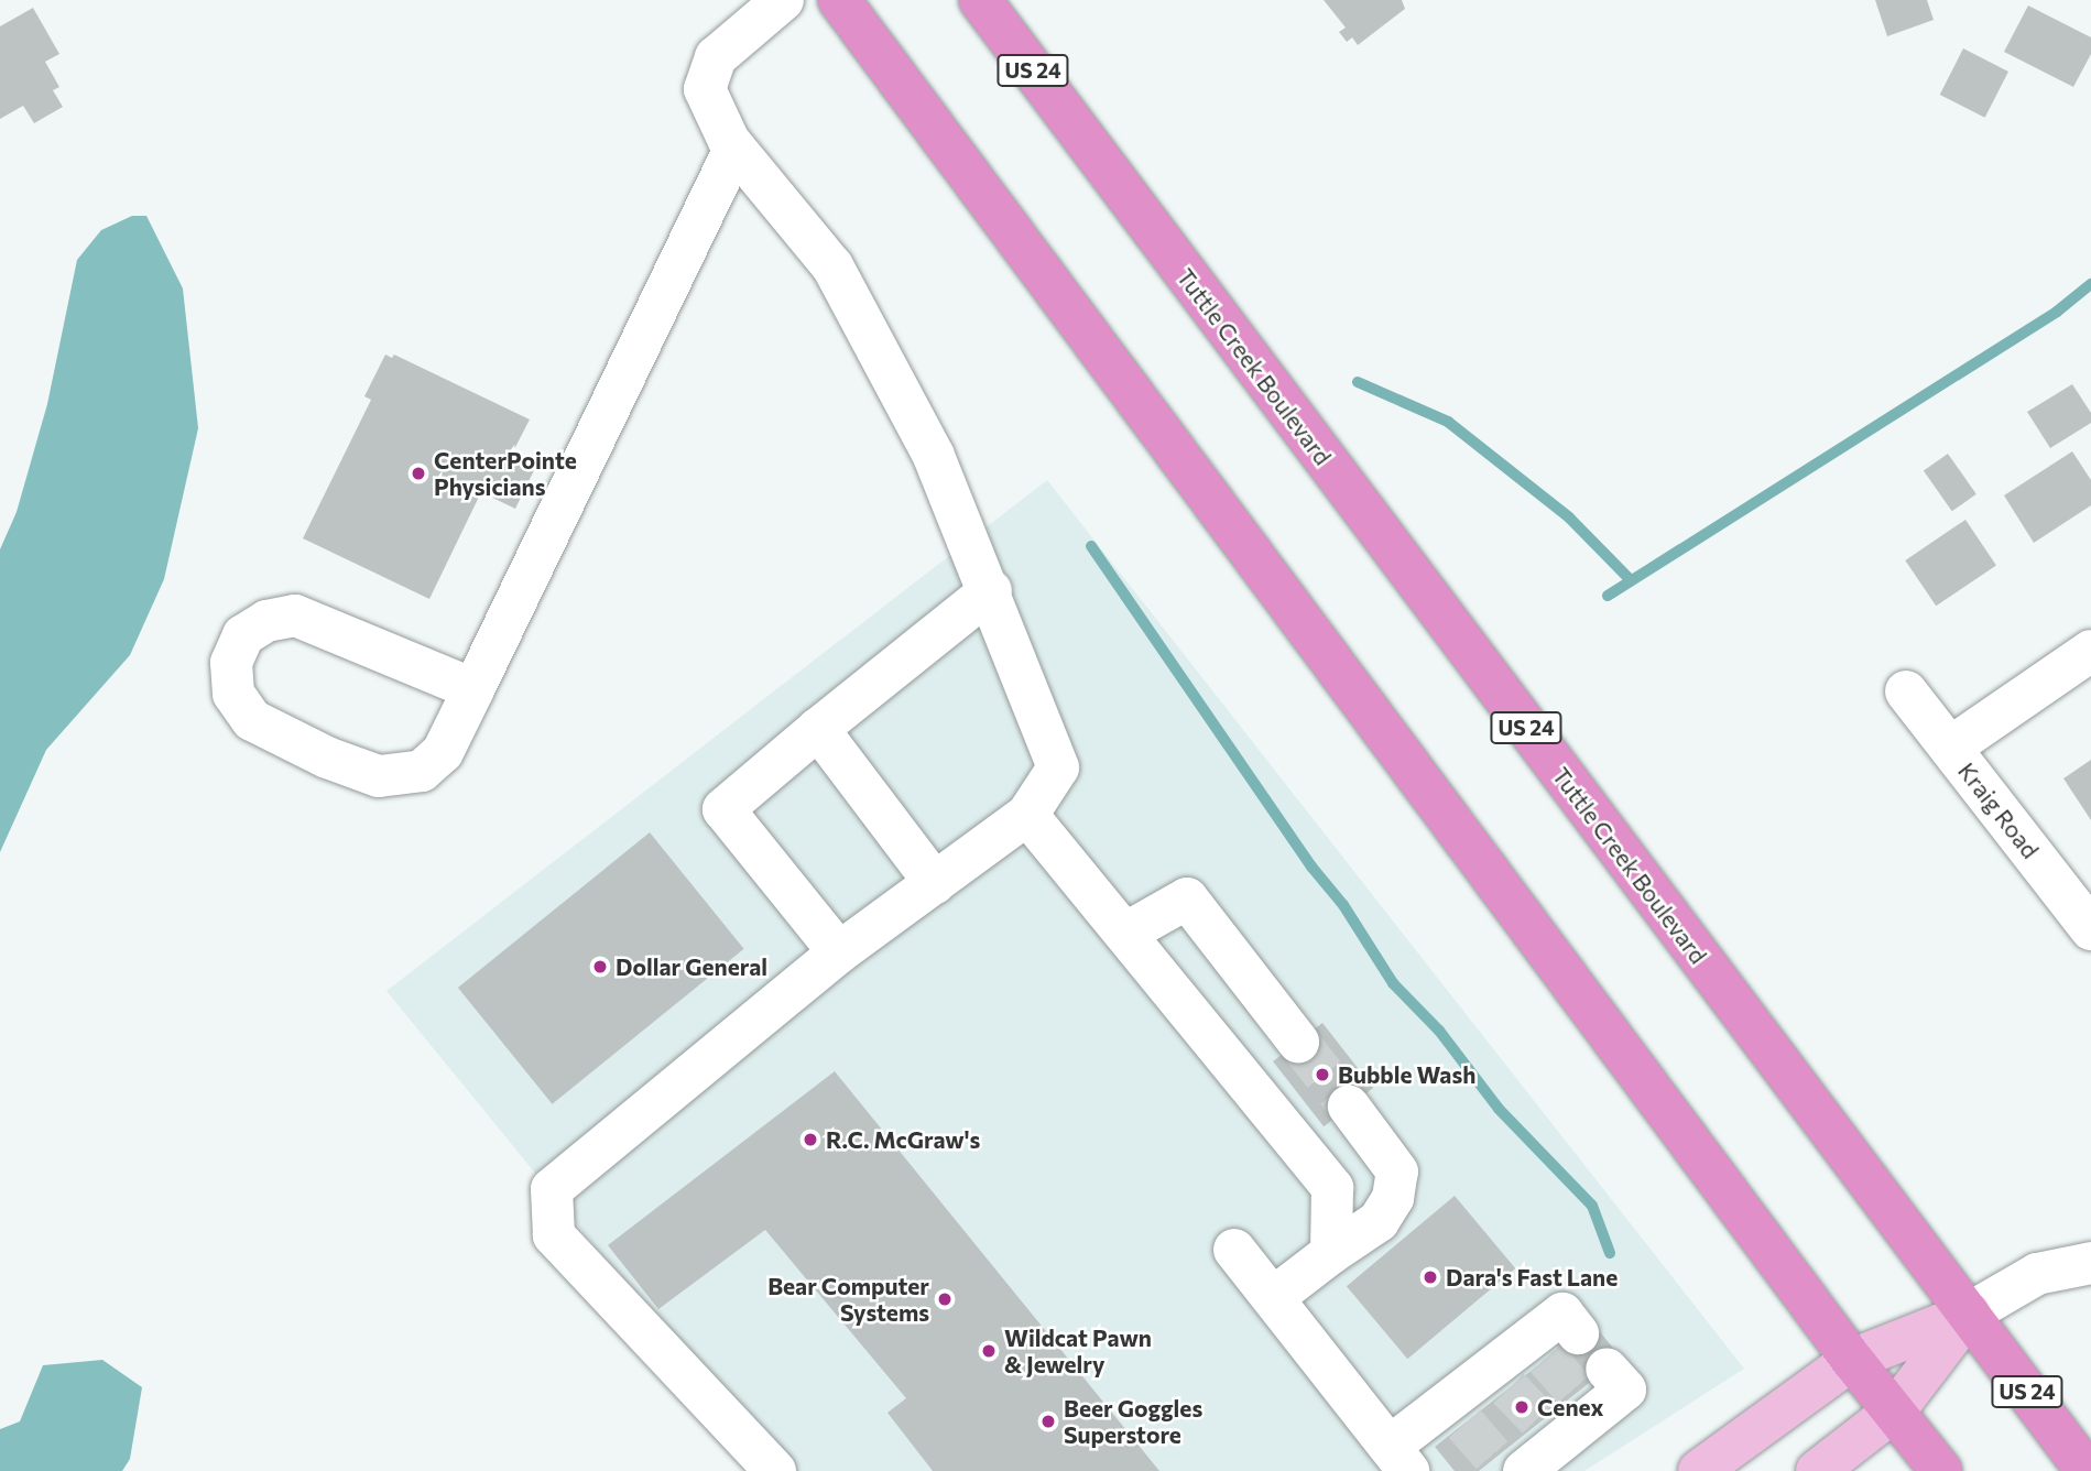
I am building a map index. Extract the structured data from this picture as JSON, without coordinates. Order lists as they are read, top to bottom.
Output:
{
  "streets": {
    "highway": ["US 24", "Tuttle Creek Boulevard"],
    "street": ["Kraig Road"]
  },
  "places": [
    "CenterPointe Physicians",
    "Dollar General",
    "Bubble Wash",
    "R.C. McGraw's",
    "Dara's Fast Lane",
    "Bear Computer Systems",
    "Wildcat Pawn & Jewelry",
    "Cenex",
    "Beer Goggles Superstore"
  ]
}
